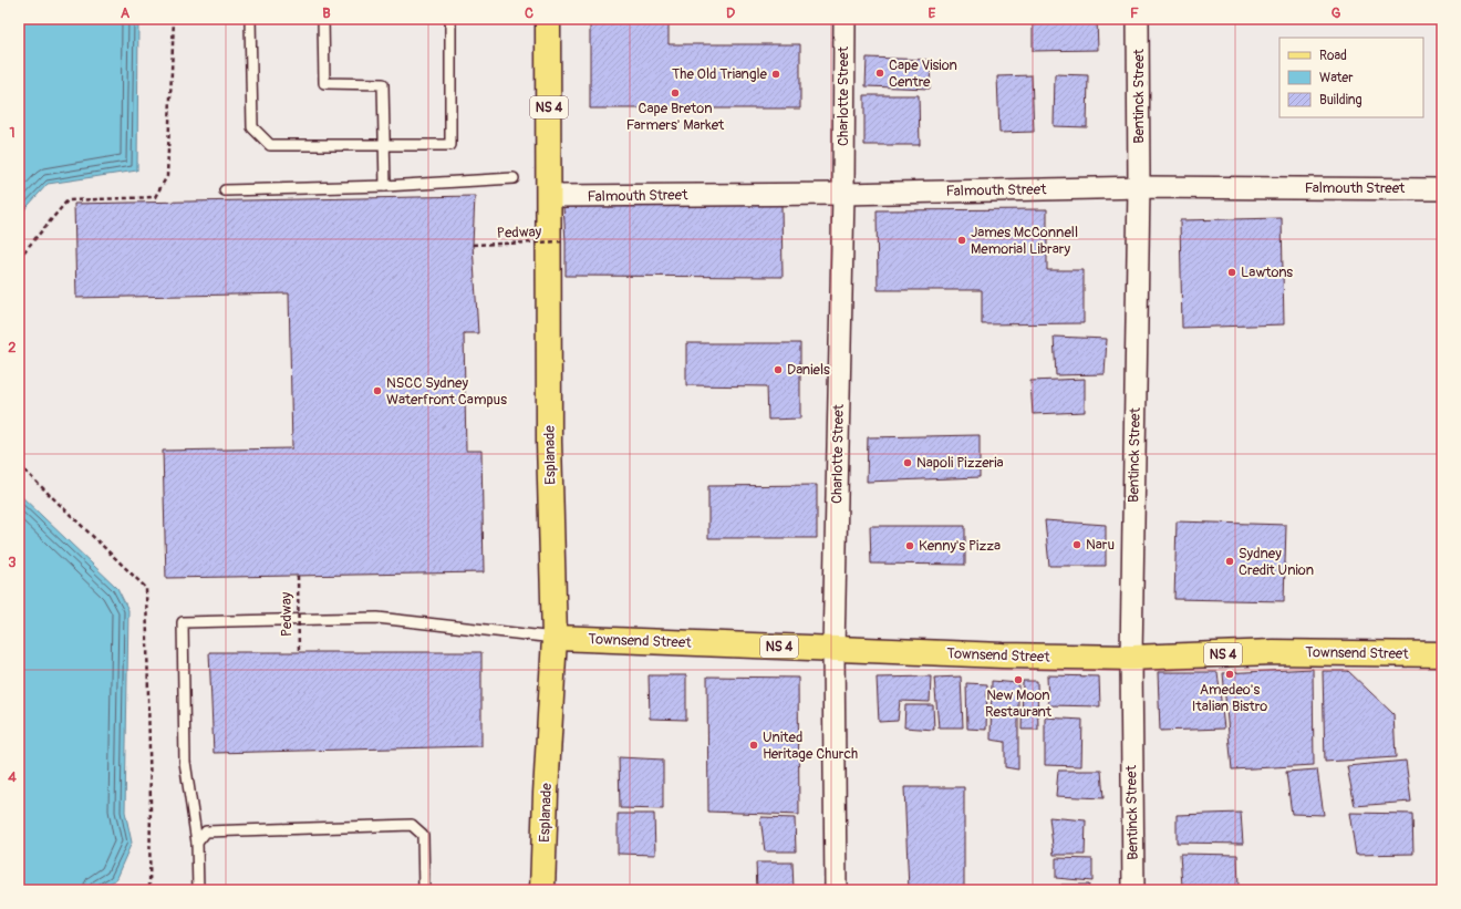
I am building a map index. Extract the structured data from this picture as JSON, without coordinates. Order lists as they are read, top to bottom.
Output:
{
  "streets": {
    "main road": ["NS 4", "Esplanade", "Townsend Street"],
    "street": ["Charlotte Street", "Bentinck Street", "Falmouth Street"],
    "path": ["Pedway"]
  },
  "crossings": [
    ["Charlotte Street", "Falmouth Street"],
    ["Charlotte Street", "Townsend Street"],
    ["Bentinck Street", "Falmouth Street"],
    ["Bentinck Street", "Townsend Street"],
    ["Falmouth Street", "Esplanade"],
    ["Esplanade", "Townsend Street"]
  ],
  "places": [
    "Cape Vision Centre",
    "The Old Triangle",
    "Cape Breton Farmers' Market",
    "James McConnell Memorial Library",
    "Lawtons",
    "Daniels",
    "NSCC Sydney Waterfront Campus",
    "Napoli Pizzeria",
    "Naru",
    "Kenny's Pizza",
    "Sydney Credit Union",
    "Amedeo's Italian Bistro",
    "New Moon Restaurant",
    "United Heritage Church"
  ],
  "legend": ["Road", "Water", "Building"],
  "grid": {
    "columns": [
      "A",
      "B",
      "C",
      "D",
      "E",
      "F",
      "G"
    ],
    "rows": [
      "1",
      "2",
      "3",
      "4"
    ]
  }
}
